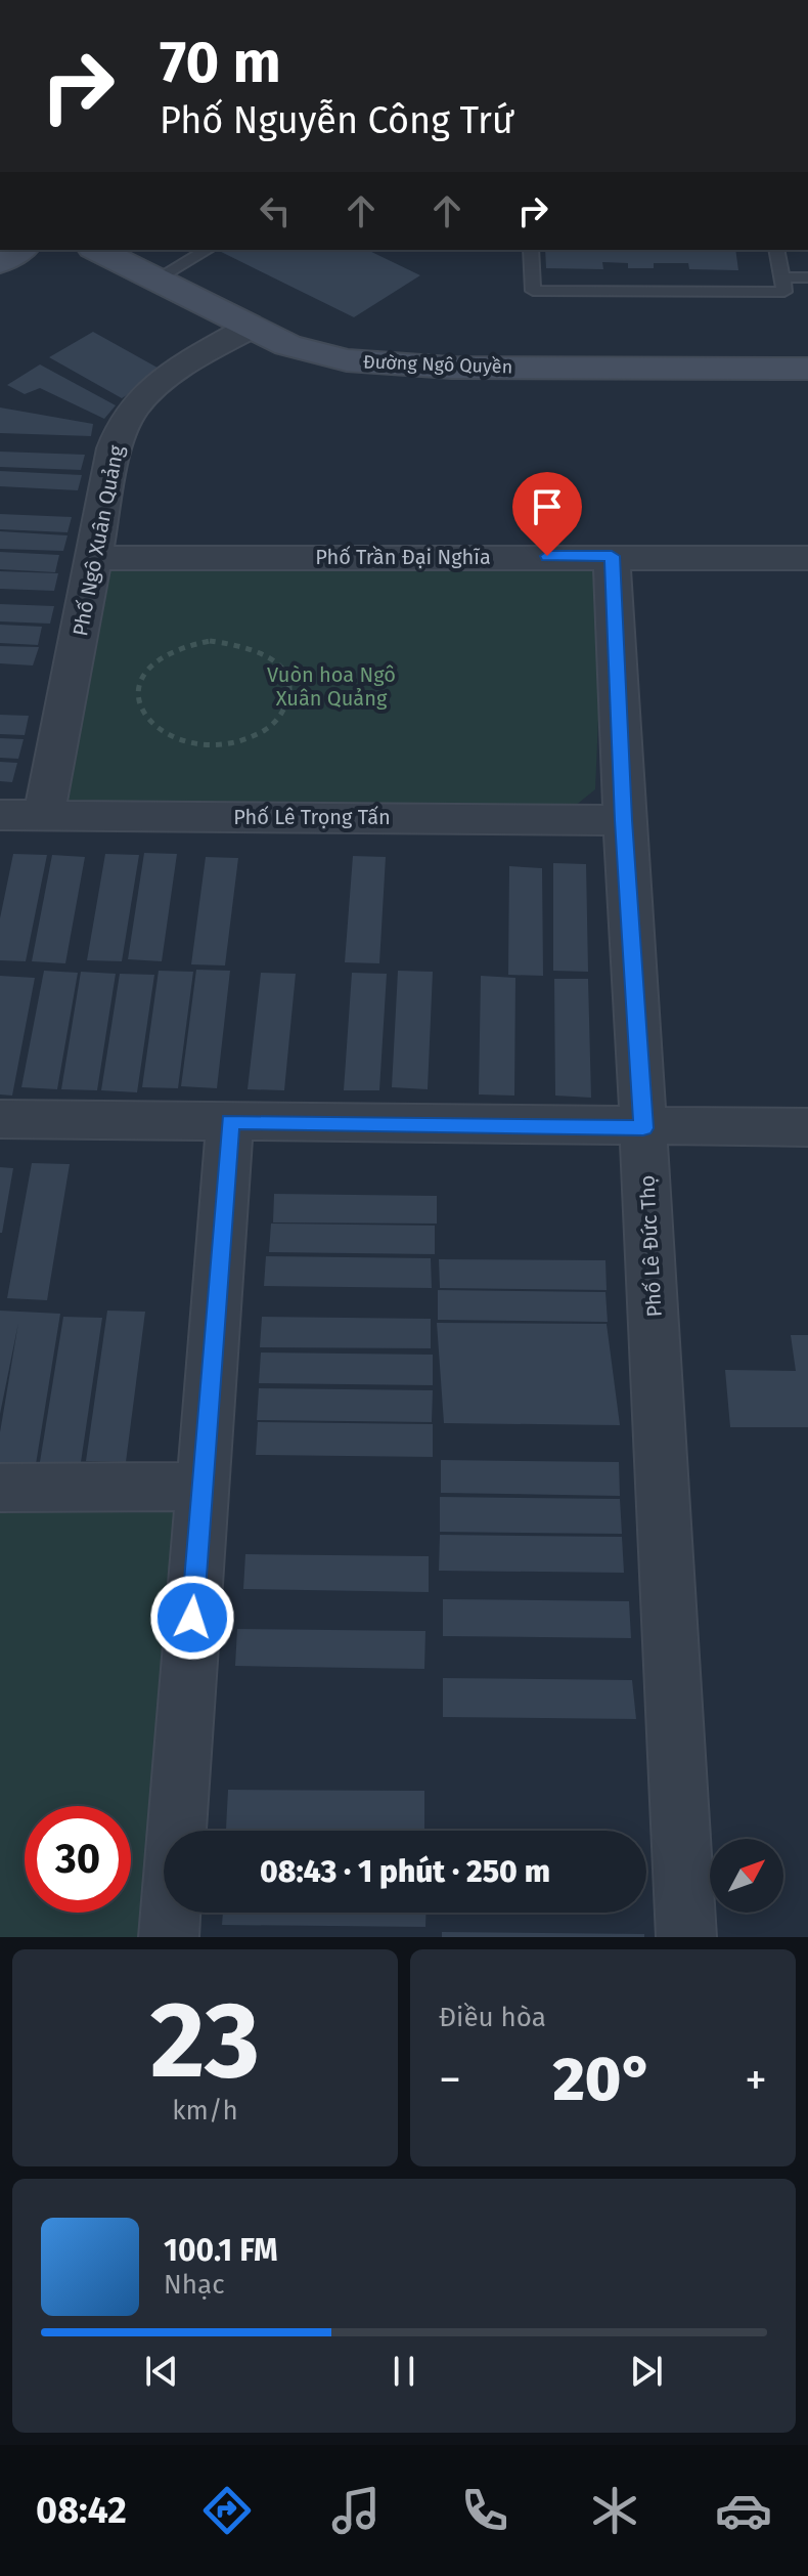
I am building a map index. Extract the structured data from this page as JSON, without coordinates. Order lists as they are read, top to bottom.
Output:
{
  "streets": {
    "street": [
      "Đường Ngô Quyền",
      "Phố Ngô Xuân Quảng",
      "Phố Trần Đại Nghĩa",
      "Phố Lê Trọng Tấn",
      "Phố Lê Đức Thọ"
    ]
  },
  "crossings": [
    ["Đường Ngô Quyền", "Phố Ngô Xuân Quảng"],
    ["Phố Ngô Xuân Quảng", "Phố Trần Đại Nghĩa"],
    ["Phố Ngô Xuân Quảng", "Phố Lê Trọng Tấn"],
    ["Phố Trần Đại Nghĩa", "Phố Lê Đức Thọ"],
    ["Phố Lê Trọng Tấn", "Phố Lê Đức Thọ"]
  ],
  "parks": ["Vuòn hoa Ngô Xuân Quảng"],
  "north": "top right",
  "page": {
    "turn": ["70 m", "Phố Nguyễn Công Trứ"],
    "limit": "30",
    "trip": "08:43 · 1 phút · 250 m",
    "tile": [
      ["23", "km/h"],
      "Điều hòa"
    ],
    "heat": ["−", "20°", "+"],
    "song": ["100.1 FM", "Nhạc"],
    "tabs": "08:42"
  }
}
